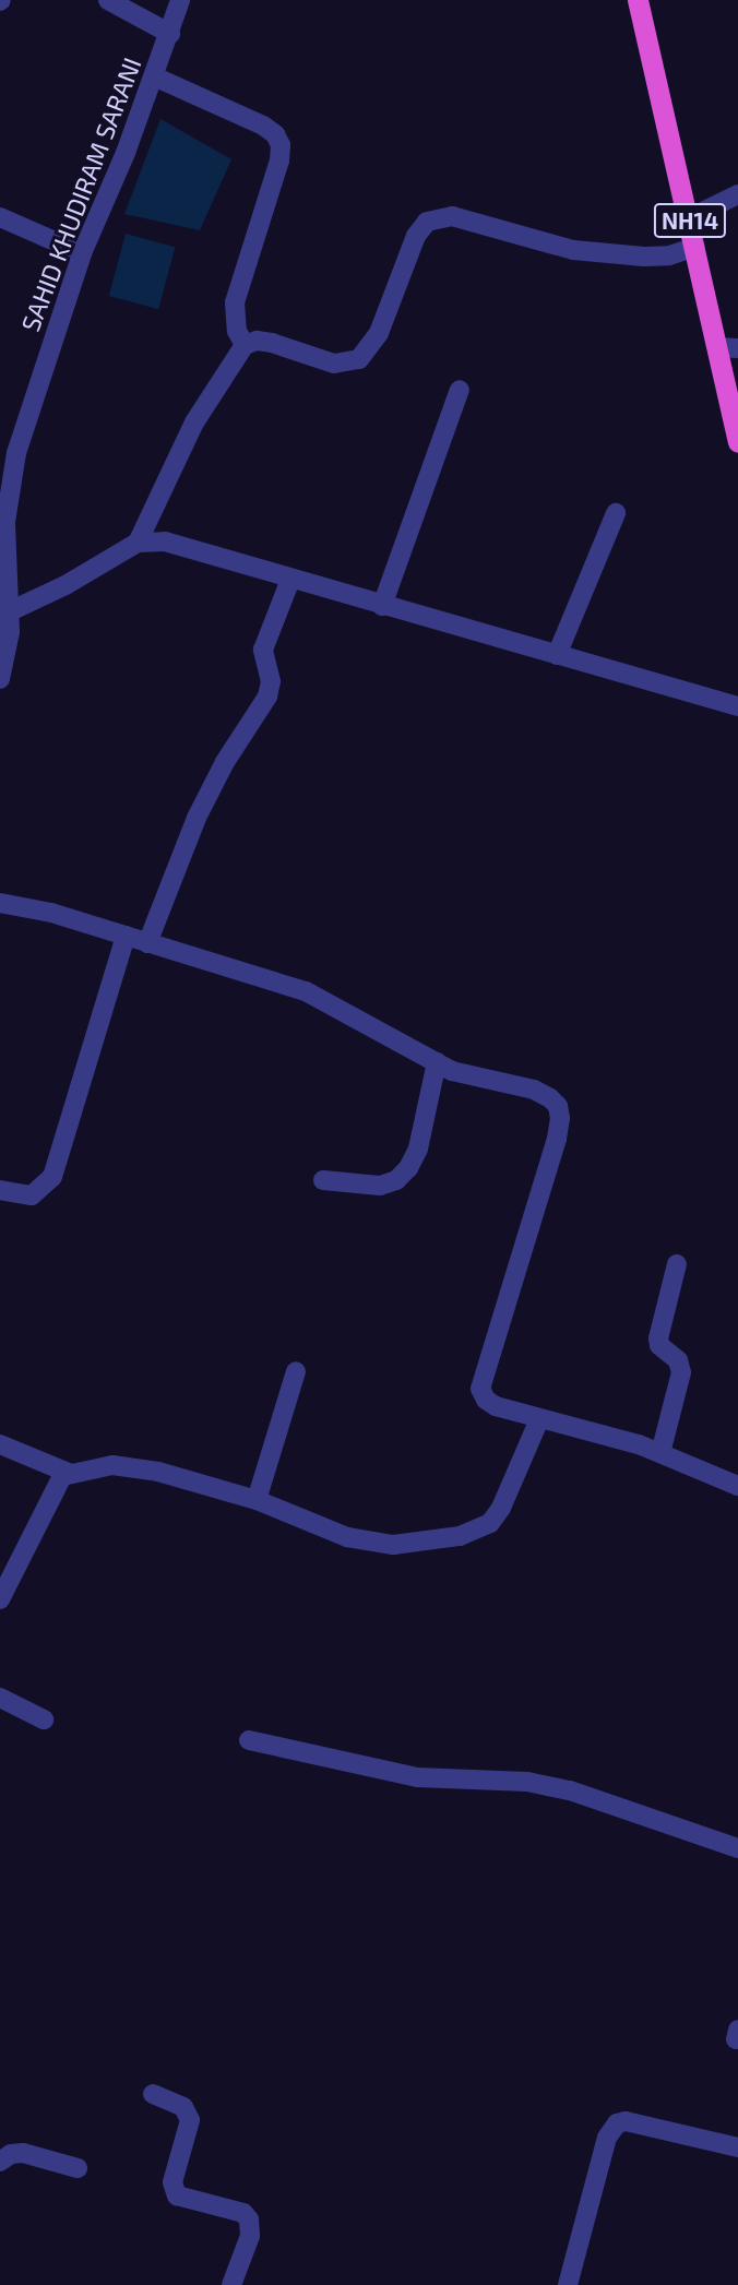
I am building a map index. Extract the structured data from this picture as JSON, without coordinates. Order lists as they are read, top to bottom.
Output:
{
  "streets": {
    "highway": ["NH14"],
    "street": ["SAHID KHUDIRAM SARANI"]
  }
}
